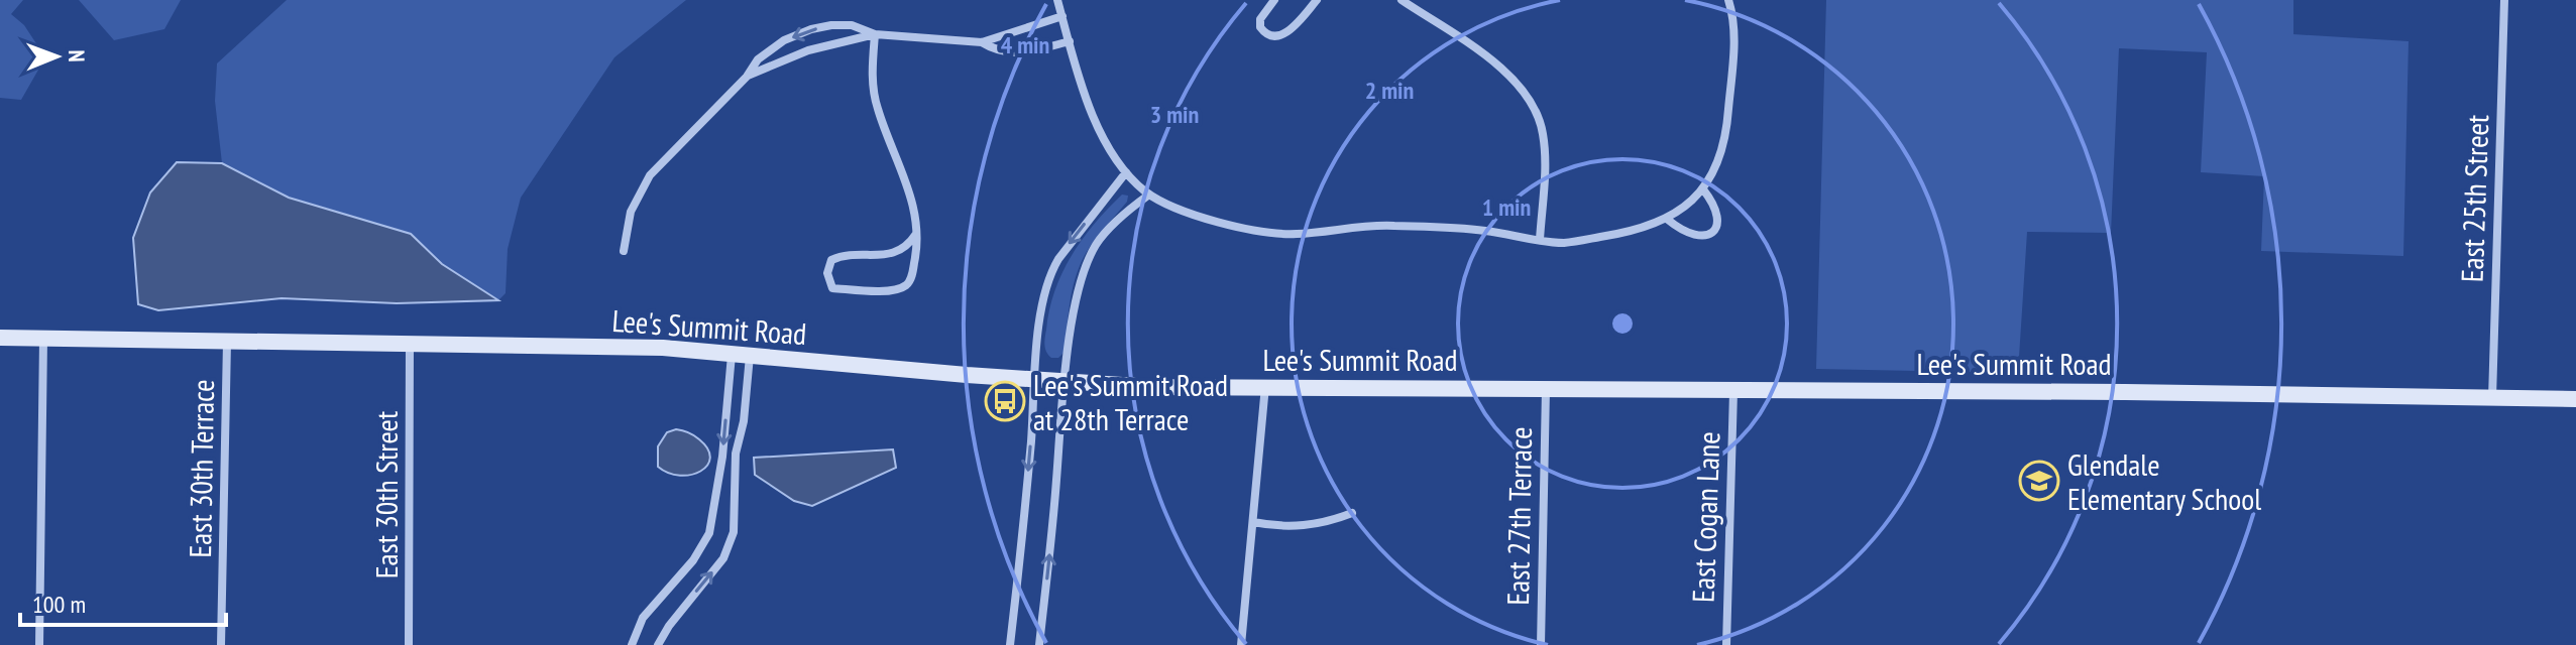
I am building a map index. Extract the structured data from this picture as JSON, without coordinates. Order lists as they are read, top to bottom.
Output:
{
  "streets": {
    "main road": ["Lee's Summit Road"],
    "street": [
      "East 25th Street",
      "East 30th Terrace",
      "East 30th Street",
      "East 27th Terrace",
      "East Cogan Lane"
    ]
  },
  "crossings": [
    ["East 25th Street", "Lee's Summit Road"],
    ["Lee's Summit Road", "East 30th Terrace"],
    ["Lee's Summit Road", "East 30th Street"],
    ["Lee's Summit Road", "East 27th Terrace"],
    ["Lee's Summit Road", "East Cogan Lane"]
  ],
  "places": {
    "bus stop": ["Lee's Summit Road at 28th Terrace"],
    "school or university": ["Glendale Elementary School"]
  },
  "scale_bar": "100 m",
  "north": "right",
  "rings": [
    "4 min",
    "2 min",
    "3 min",
    "1 min"
  ]
}
